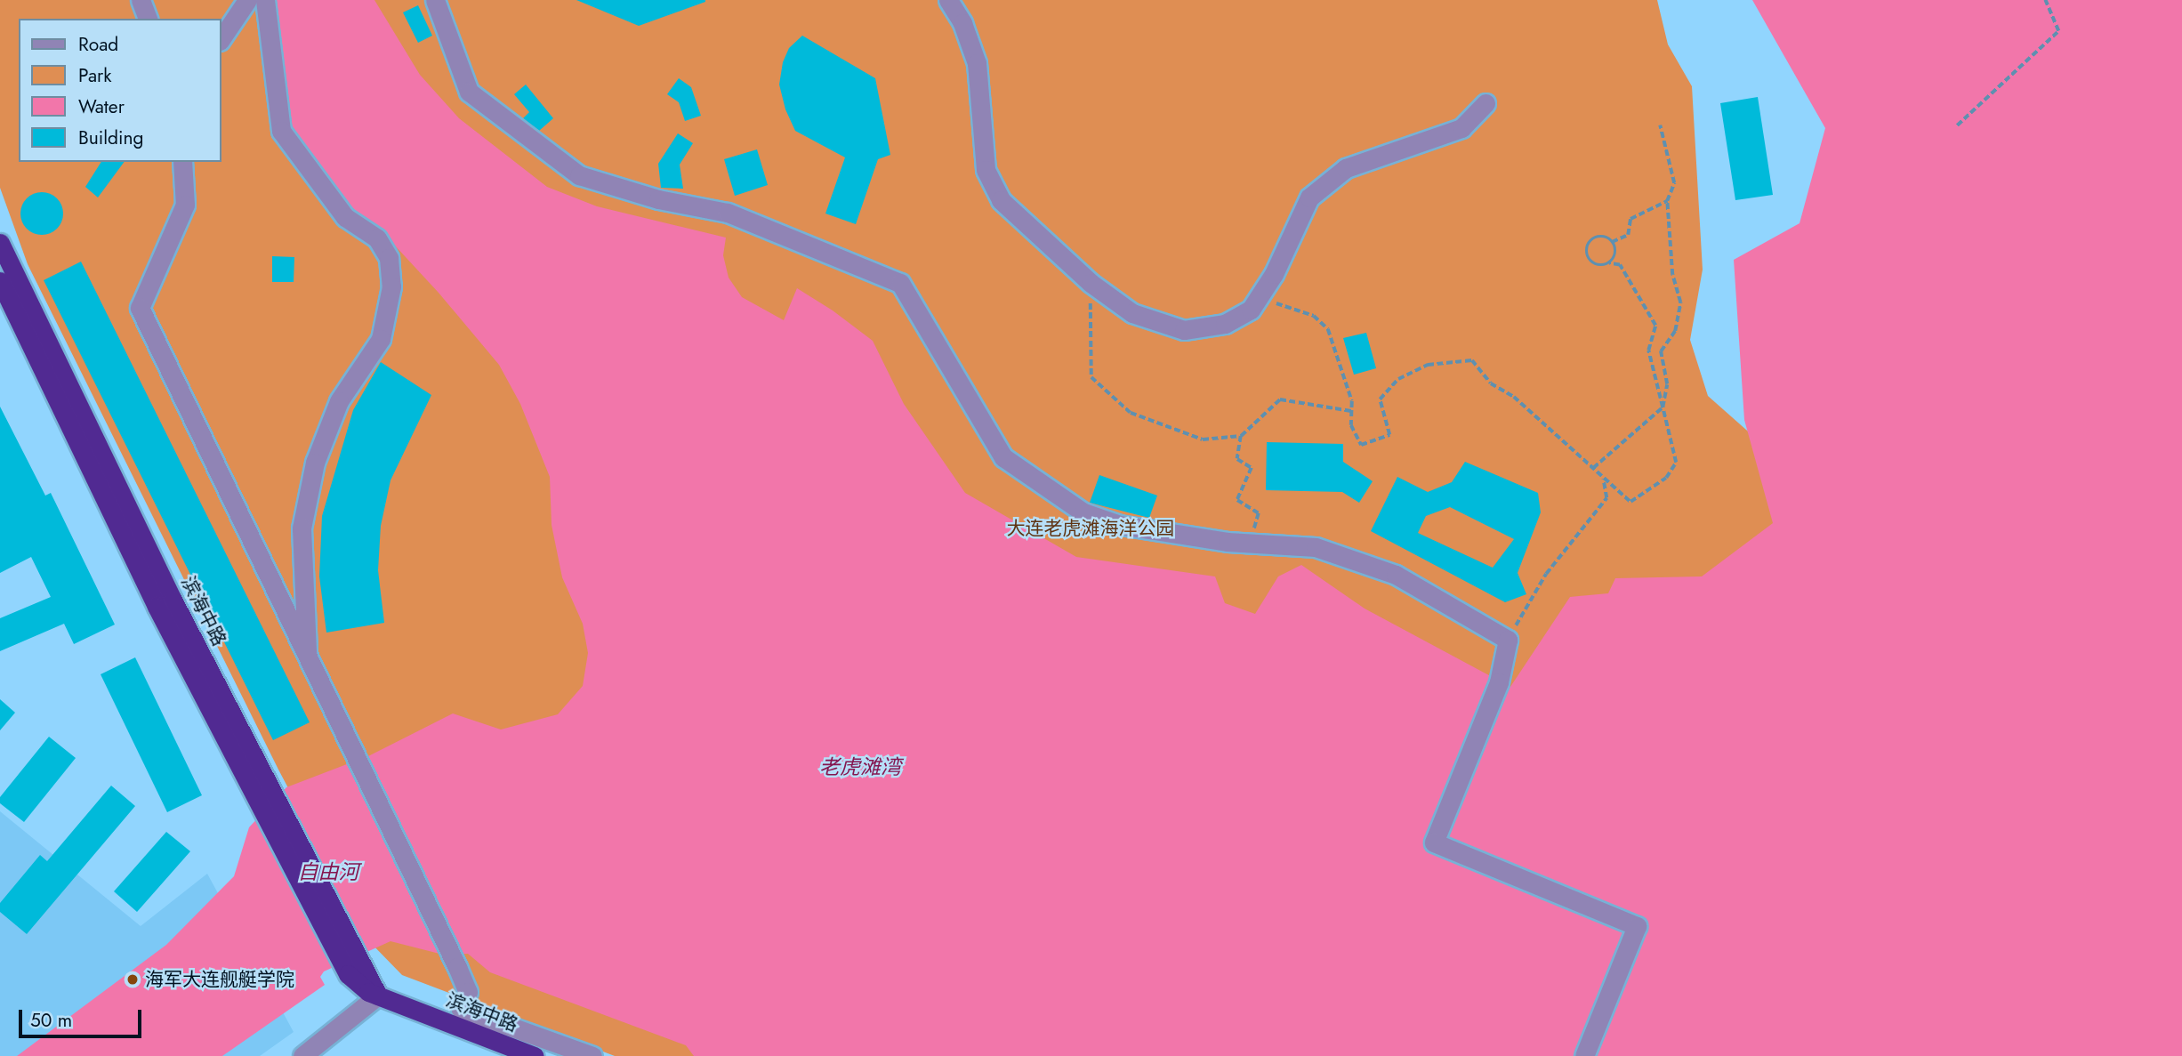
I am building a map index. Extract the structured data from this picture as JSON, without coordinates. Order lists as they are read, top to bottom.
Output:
{
  "streets": {
    "highway": ["滨海中路"]
  },
  "water": ["老虎滩湾", "自由河"],
  "parks": ["大连老虎滩海洋公园"],
  "places": ["海军大连舰艇学院"],
  "legend": [
    "Road",
    "Park",
    "Water",
    "Building"
  ],
  "scale_bar": "50 m"
}
